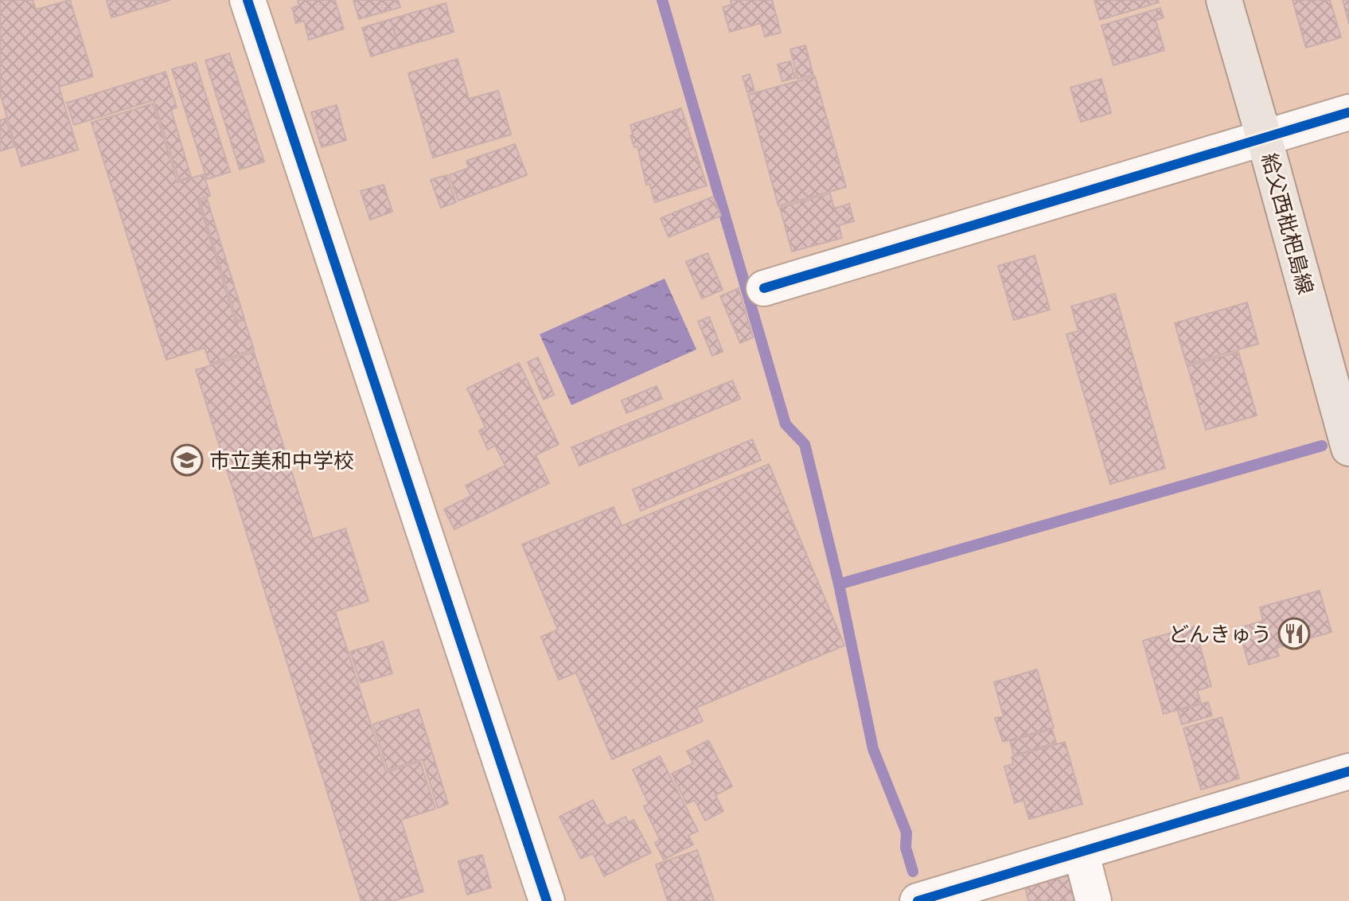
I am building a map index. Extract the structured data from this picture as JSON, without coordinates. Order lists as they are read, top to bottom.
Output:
{
  "streets": {
    "main road": ["給父西枇杷島線"]
  },
  "places": {
    "school or university": ["市立美和中学校"],
    "restaurant": ["どんきゅう"]
  }
}
